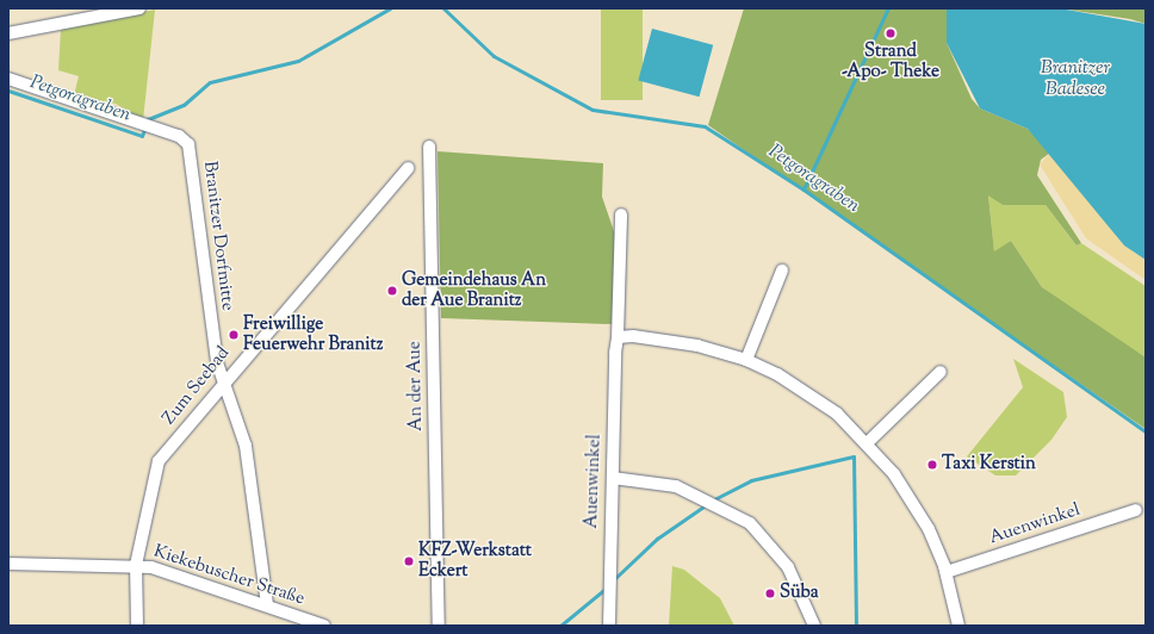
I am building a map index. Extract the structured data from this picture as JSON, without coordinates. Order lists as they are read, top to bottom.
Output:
{
  "streets": {
    "street": [
      "Branitzer Dorfmitte",
      "Zum Seebad",
      "An der Aue",
      "Auenwinkel",
      "Kiekebuscher Straße"
    ]
  },
  "crossings": [
    ["Branitzer Dorfmitte", "Zum Seebad"],
    ["Branitzer Dorfmitte", "Kiekebuscher Straße"],
    ["Zum Seebad", "Kiekebuscher Straße"]
  ],
  "water": ["Branitzer Badesee", "Petgoragraben"],
  "places": [
    "Strand -Apo- Theke",
    "Gemeindehaus An der Aue Branitz",
    "Freiwillige Feuerwehr Branitz",
    "Taxi Kerstin",
    "KFZ-Werkstatt Eckert",
    "Süba"
  ]
}
